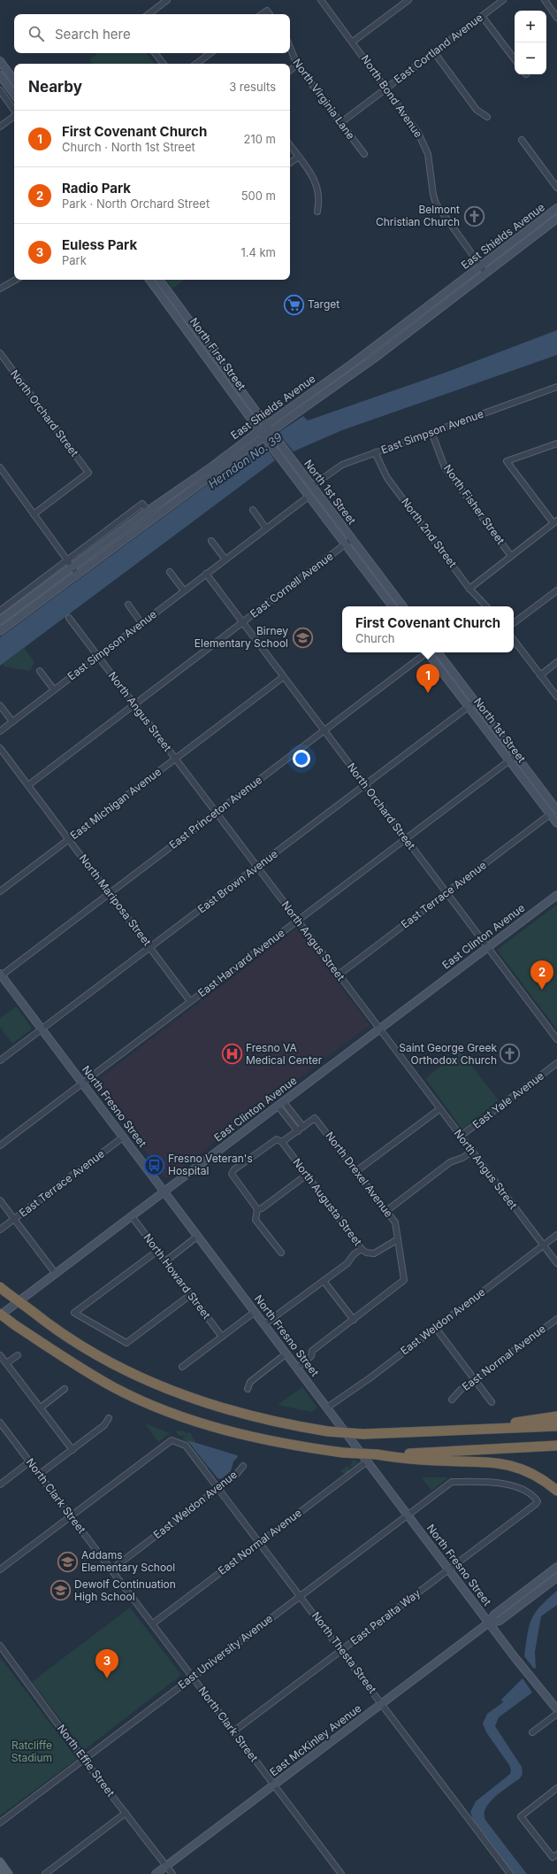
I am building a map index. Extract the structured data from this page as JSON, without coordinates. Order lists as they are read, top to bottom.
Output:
{
  "streets": {
    "main road": [
      "East Shields Avenue",
      "North First Street",
      "North 1st Street",
      "East Clinton Avenue",
      "North Fresno Street",
      "East McKinley Avenue"
    ],
    "street": [
      "East Cortland Avenue",
      "North Bond Avenue",
      "North Virginia Lane",
      "North Orchard Street",
      "East Simpson Avenue",
      "North Fisher Street",
      "North 2nd Street",
      "East Cornell Avenue",
      "North Angus Street",
      "East Michigan Avenue",
      "East Princeton Avenue",
      "East Brown Avenue",
      "East Terrace Avenue",
      "North Mariposa Street",
      "East Harvard Avenue",
      "East Yale Avenue",
      "North Drexel Avenue",
      "North Augusta Street",
      "North Howard Street",
      "East Weldon Avenue",
      "East Normal Avenue",
      "North Clark Street",
      "East Peralta Way",
      "East University Avenue",
      "North Thesta Street",
      "North Effie Street"
    ]
  },
  "crossings": [
    ["East Cortland Avenue", "North Bond Avenue"],
    ["East Cortland Avenue", "North Virginia Lane"],
    ["North Bond Avenue", "East Shields Avenue"],
    ["East Shields Avenue", "North First Street"],
    ["North First Street", "North 1st Street"],
    ["North Orchard Street", "East Simpson Avenue"],
    ["North Orchard Street", "East Cornell Avenue"],
    ["North Orchard Street", "East Michigan Avenue"],
    ["North Orchard Street", "East Princeton Avenue"],
    ["North Orchard Street", "East Brown Avenue"],
    ["North Orchard Street", "East Terrace Avenue"],
    ["North Orchard Street", "East Clinton Avenue"],
    ["North Orchard Street", "East Harvard Avenue"],
    ["East Simpson Avenue", "North 1st Street"],
    ["East Simpson Avenue", "North Fisher Street"],
    ["East Simpson Avenue", "North 2nd Street"],
    ["East Simpson Avenue", "North Angus Street"],
    ["North 1st Street", "East Cornell Avenue"],
    ["North 1st Street", "East Brown Avenue"],
    ["North 1st Street", "East Terrace Avenue"],
    ["North 1st Street", "East Harvard Avenue"],
    ["East Cornell Avenue", "North Angus Street"],
    ["East Cornell Avenue", "North Mariposa Street"],
    ["North Angus Street", "East Michigan Avenue"],
    ["North Angus Street", "East Princeton Avenue"],
    ["North Angus Street", "East Brown Avenue"],
    ["North Angus Street", "East Terrace Avenue"],
    ["North Angus Street", "East Clinton Avenue"],
    ["North Angus Street", "East Harvard Avenue"],
    ["North Angus Street", "East Yale Avenue"],
    ["North Angus Street", "East Weldon Avenue"],
    ["East Michigan Avenue", "North Mariposa Street"],
    ["East Princeton Avenue", "North Mariposa Street"],
    ["East Princeton Avenue", "North Fresno Street"],
    ["East Brown Avenue", "North Mariposa Street"],
    ["East Brown Avenue", "North Fresno Street"],
    ["East Terrace Avenue", "North Fresno Street"],
    ["North Mariposa Street", "East Harvard Avenue"],
    ["East Clinton Avenue", "North Fresno Street"],
    ["East Clinton Avenue", "North Howard Street"],
    ["East Harvard Avenue", "North Fresno Street"],
    ["North Fresno Street", "North Augusta Street"],
    ["North Fresno Street", "East Weldon Avenue"],
    ["North Fresno Street", "East Normal Avenue"],
    ["North Fresno Street", "East Peralta Way"],
    ["North Fresno Street", "East University Avenue"],
    ["North Fresno Street", "East McKinley Avenue"],
    ["East Weldon Avenue", "North Clark Street"],
    ["East Weldon Avenue", "North Thesta Street"],
    ["East Normal Avenue", "North Clark Street"],
    ["East Normal Avenue", "North Thesta Street"],
    ["North Clark Street", "East Peralta Way"],
    ["North Clark Street", "East University Avenue"],
    ["North Clark Street", "North Thesta Street"],
    ["North Clark Street", "East McKinley Avenue"],
    ["East Peralta Way", "East University Avenue"],
    ["East Peralta Way", "North Thesta Street"],
    ["East University Avenue", "North Thesta Street"],
    ["East University Avenue", "North Effie Street"],
    ["North Thesta Street", "East McKinley Avenue"],
    ["East McKinley Avenue", "North Effie Street"]
  ],
  "water": ["Herndon No. 39"],
  "parks": ["Ratcliffe Stadium"],
  "places": {
    "church": ["Belmont Christian Church", "Saint George Greek Orthodox Church"],
    "supermarket": ["Target"],
    "school or university": ["Birney Elementary School", "Addams Elementary School", "Dewolf Continuation High School"],
    "hospital": ["Fresno VA Medical Center"],
    "bus stop": ["Fresno Veteran's Hospital"]
  },
  "page": {
    "map_buttons": ["+", "−"],
    "search": "Search here",
    "heading": ["Nearby", "3 results"],
    "list": [
      {
        "mark": "1",
        "name": "First Covenant Church",
        "note": "Church · North 1st Street",
        "value": "210 m"
      },
      {
        "mark": "2",
        "name": "Radio Park",
        "note": "Park · North Orchard Street",
        "value": "500 m"
      },
      {
        "mark": "3",
        "name": "Euless Park",
        "note": "Park",
        "value": "1.4 km"
      }
    ],
    "popup": ["First Covenant Church", "Church"],
    "pins": ["1", "2", "3"]
  }
}
